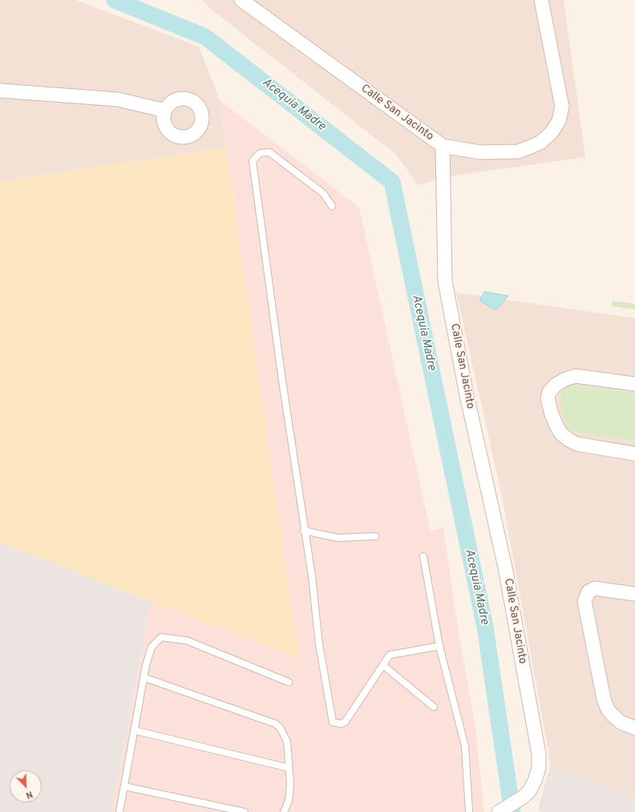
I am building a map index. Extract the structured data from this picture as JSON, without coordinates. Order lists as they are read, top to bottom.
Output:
{
  "streets": {
    "street": ["Calle San Jacinto"]
  },
  "water": ["Acequia Madre"],
  "north": "bottom right"
}
